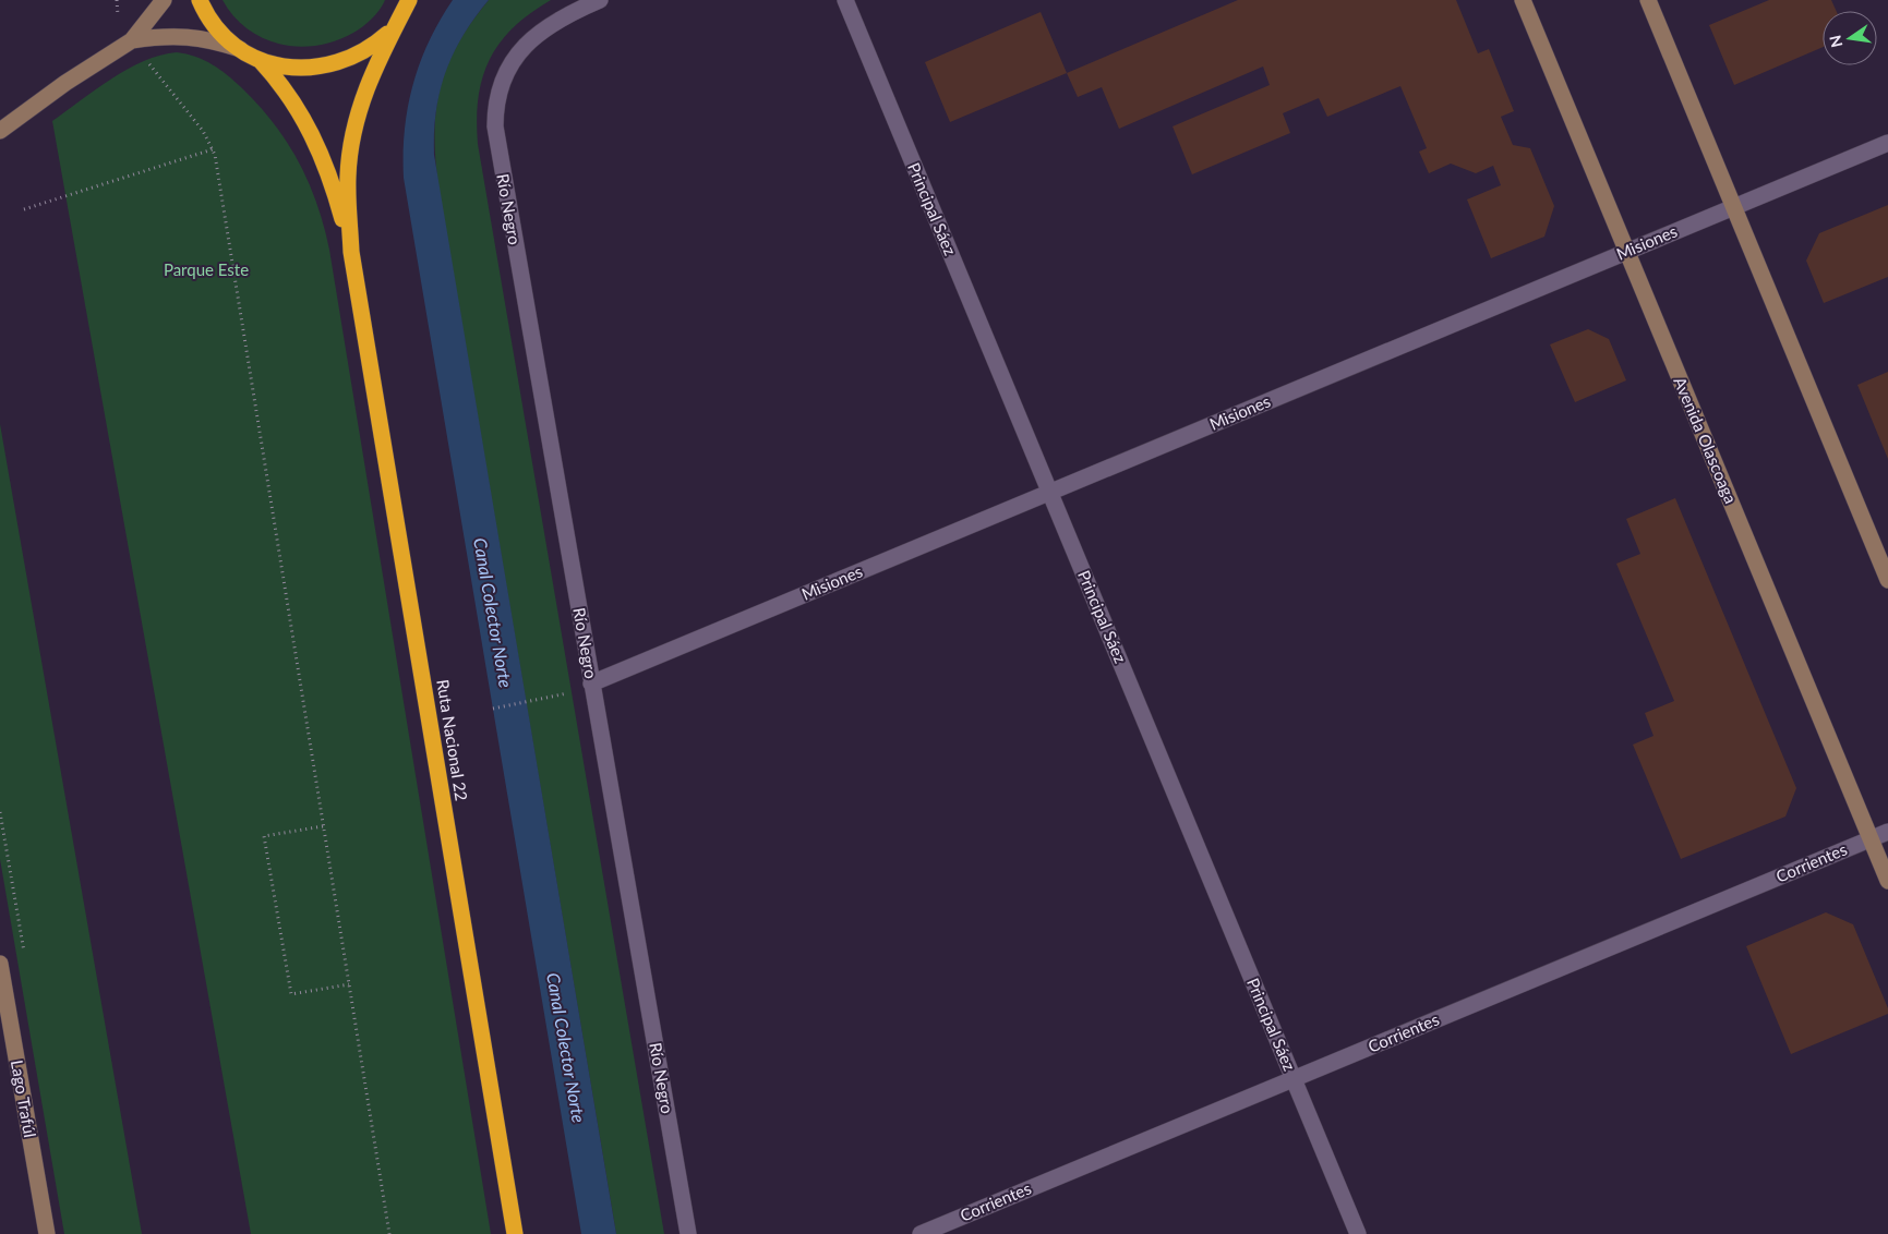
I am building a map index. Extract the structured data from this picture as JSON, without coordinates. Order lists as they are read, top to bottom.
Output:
{
  "streets": {
    "highway": ["Ruta Nacional 22"],
    "main road": ["Avenida Olascoaga", "Lago Trafúl"],
    "street": [
      "Río Negro",
      "Principal Sáez",
      "Misiones",
      "Corrientes"
    ]
  },
  "crossings": [
    ["Río Negro", "Misiones"],
    ["Principal Sáez", "Misiones"],
    ["Principal Sáez", "Corrientes"],
    ["Misiones", "Avenida Olascoaga"],
    ["Avenida Olascoaga", "Corrientes"]
  ],
  "water": ["Canal Colector Norte"],
  "parks": ["Parque Este"],
  "north": "left"
}
